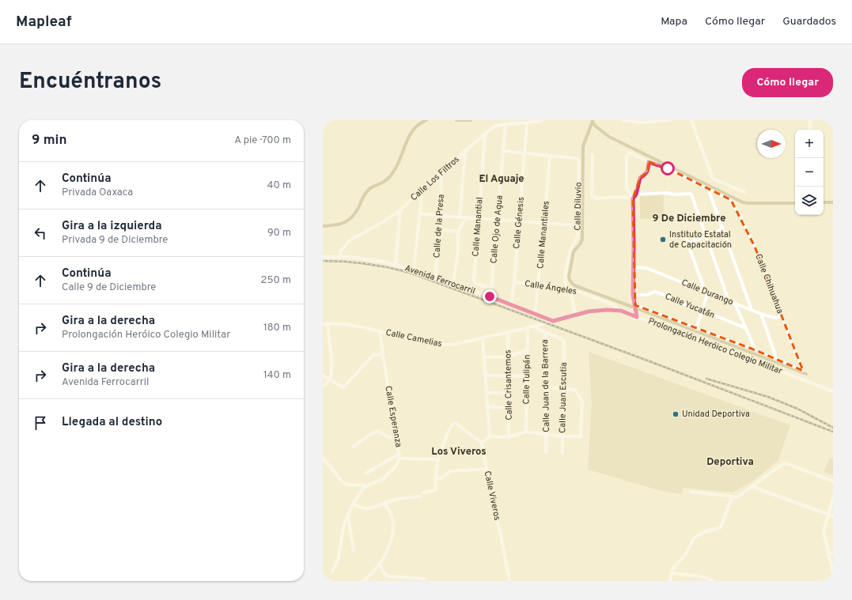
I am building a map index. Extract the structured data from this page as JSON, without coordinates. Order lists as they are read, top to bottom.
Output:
{
  "streets": {
    "street": [
      "Calle Los Filtros",
      "Calle Diluvio",
      "Calle Génesis",
      "Calle de la Presa",
      "Calle Manantial",
      "Calle Ojo de Agua",
      "Calle Manantiales",
      "Avenida Ferrocarril",
      "Calle Chihuahua",
      "Calle Ángeles",
      "Calle Durango",
      "Calle Yucatán",
      "Calle Camelias",
      "Prolongación Heróico Colegio Militar",
      "Calle Tulipán",
      "Calle Crisantemos",
      "Calle Juan de la Barrera",
      "Calle Juan Escutia",
      "Calle Esperanza",
      "Calle Viveros"
    ]
  },
  "crossings": [
    ["Calle Los Filtros", "Calle Génesis"],
    ["Calle Los Filtros", "Calle de la Presa"],
    ["Calle Los Filtros", "Calle Manantial"],
    ["Calle Los Filtros", "Calle Ojo de Agua"],
    ["Calle Los Filtros", "Avenida Ferrocarril"],
    ["Calle Diluvio", "Calle Manantiales"],
    ["Calle Diluvio", "Calle Ángeles"],
    ["Calle Génesis", "Avenida Ferrocarril"],
    ["Calle Génesis", "Calle Ángeles"],
    ["Calle de la Presa", "Avenida Ferrocarril"],
    ["Calle Manantial", "Calle Ojo de Agua"],
    ["Calle Ojo de Agua", "Avenida Ferrocarril"],
    ["Calle Manantiales", "Avenida Ferrocarril"],
    ["Calle Manantiales", "Calle Ángeles"],
    ["Avenida Ferrocarril", "Prolongación Heróico Colegio Militar"],
    ["Calle Chihuahua", "Calle Durango"],
    ["Calle Ángeles", "Prolongación Heróico Colegio Militar"],
    ["Calle Camelias", "Prolongación Heróico Colegio Militar"],
    ["Calle Camelias", "Calle Tulipán"],
    ["Calle Camelias", "Calle Crisantemos"],
    ["Calle Camelias", "Calle Juan de la Barrera"],
    ["Calle Camelias", "Calle Esperanza"],
    ["Calle Juan de la Barrera", "Calle Juan Escutia"]
  ],
  "districts": [
    "El Aguaje",
    "9 De Diciembre",
    "Los Viveros",
    "Deportiva"
  ],
  "places": ["Instituto Estatal de Capacitación", "Unidad Deportiva"],
  "north": "right",
  "page": {
    "header": "Mapleaf",
    "nav": ["Mapa", "Cómo llegar", "Guardados"],
    "title": "Encuéntranos",
    "buttons": "Cómo llegar",
    "heading": ["9 min", "A pie · 700 m"],
    "map_buttons": ["+", "−"],
    "list": [
      ["Continúa", "Privada Oaxaca", "40 m"],
      ["Gira a la izquierda", "Privada 9 de Diciembre", "90 m"],
      ["Continúa", "Calle 9 de Diciembre", "250 m"],
      ["Gira a la derecha", "Prolongación Heróico Colegio Militar", "180 m"],
      ["Gira a la derecha", "Avenida Ferrocarril", "140 m"],
      "Llegada al destino"
    ]
  }
}
